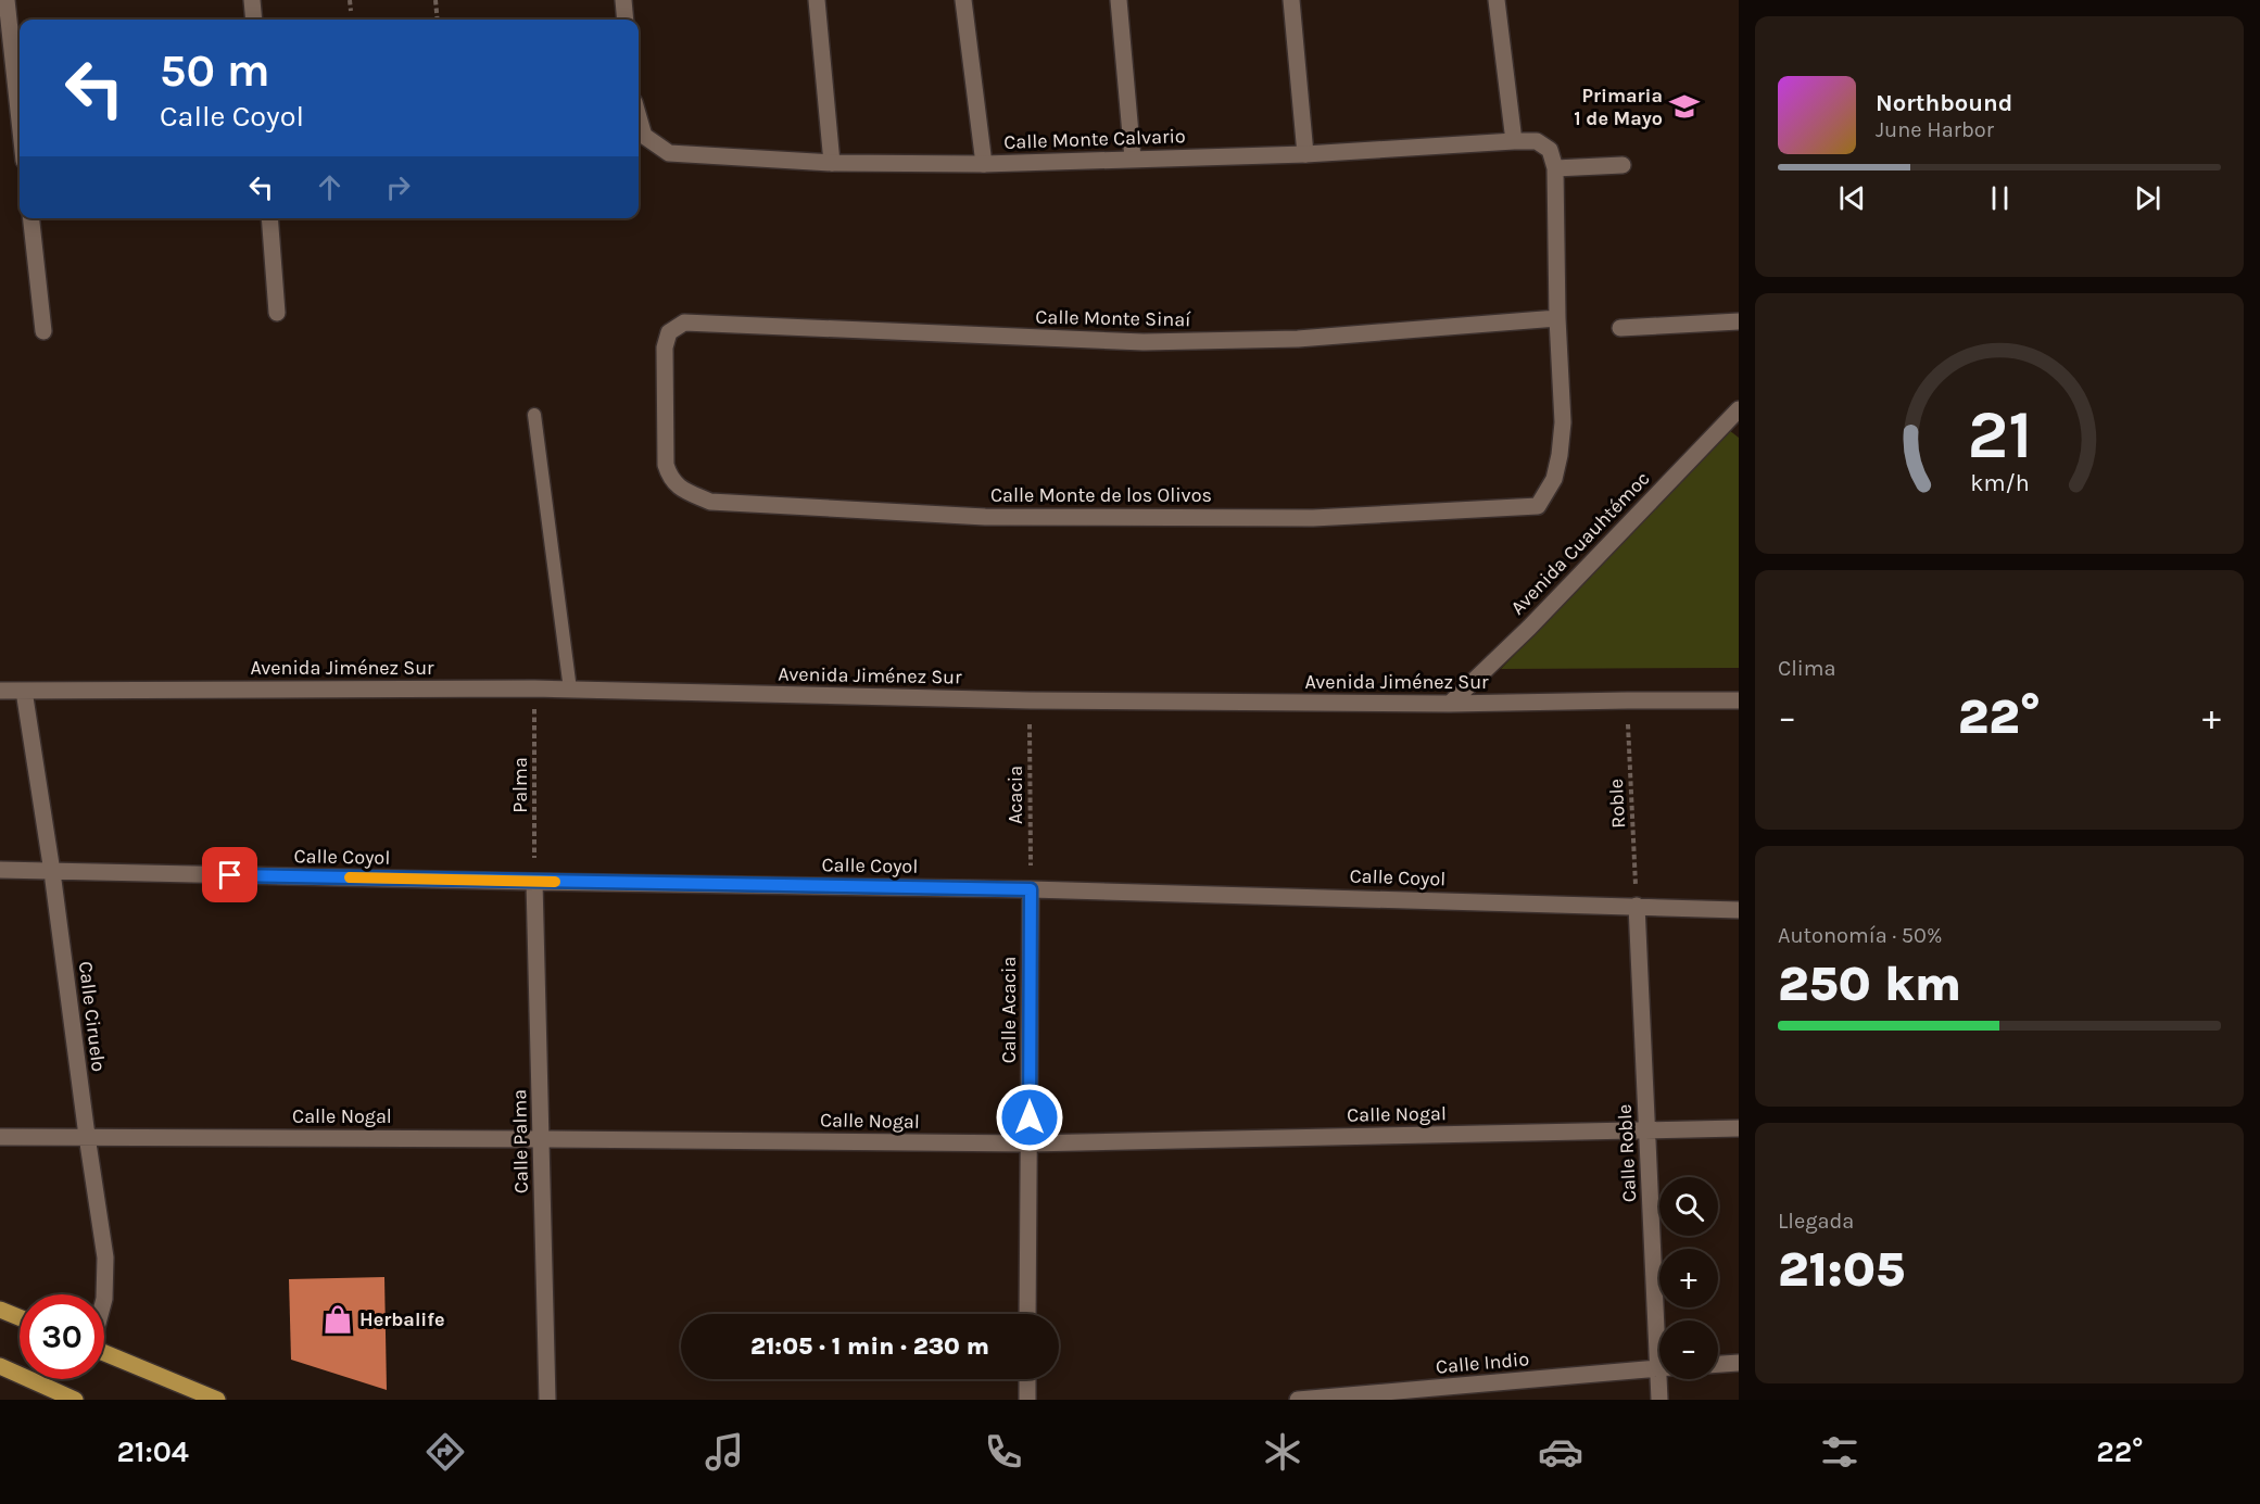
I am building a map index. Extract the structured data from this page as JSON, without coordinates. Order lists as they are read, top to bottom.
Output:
{
  "streets": {
    "street": [
      "Calle Monte Calvario",
      "Calle Monte Sinaí",
      "Calle Monte de los Olivos",
      "Avenida Cuauhtémoc",
      "Avenida Jiménez Sur",
      "Calle Coyol",
      "Calle Acacia",
      "Calle Ciruelo",
      "Calle Nogal",
      "Calle Palma",
      "Calle Roble",
      "Calle Indio"
    ],
    "path": ["Palma", "Acacia", "Roble"]
  },
  "crossings": [
    ["Calle Monte Sinaí", "Calle Monte de los Olivos"],
    ["Avenida Cuauhtémoc", "Avenida Jiménez Sur"],
    ["Avenida Jiménez Sur", "Palma"],
    ["Avenida Jiménez Sur", "Acacia"],
    ["Avenida Jiménez Sur", "Roble"],
    ["Avenida Jiménez Sur", "Calle Ciruelo"],
    ["Palma", "Calle Coyol"],
    ["Palma", "Calle Palma"],
    ["Acacia", "Calle Coyol"],
    ["Acacia", "Calle Acacia"],
    ["Roble", "Calle Coyol"],
    ["Roble", "Calle Roble"],
    ["Calle Coyol", "Calle Acacia"],
    ["Calle Coyol", "Calle Ciruelo"],
    ["Calle Coyol", "Calle Palma"],
    ["Calle Coyol", "Calle Roble"],
    ["Calle Acacia", "Calle Nogal"],
    ["Calle Ciruelo", "Calle Nogal"],
    ["Calle Nogal", "Calle Palma"],
    ["Calle Nogal", "Calle Roble"]
  ],
  "places": {
    "school or university": ["Primaria 1 de Mayo"],
    "shop": ["Herbalife"]
  },
  "page": {
    "turn": ["50 m", "Calle Coyol"],
    "song": ["Northbound", "June Harbor"],
    "tile": [
      "Clima",
      ["Autonomía · 50%", "250 km"],
      ["Llegada", "21:05"]
    ],
    "heat": ["−", "22°", "+"],
    "map_buttons": ["+", "−"],
    "limit": "30",
    "trip": "21:05 · 1 min · 230 m",
    "tabs": ["21:04", "22°"],
    "gauge": ["21", "km/h"]
  }
}
